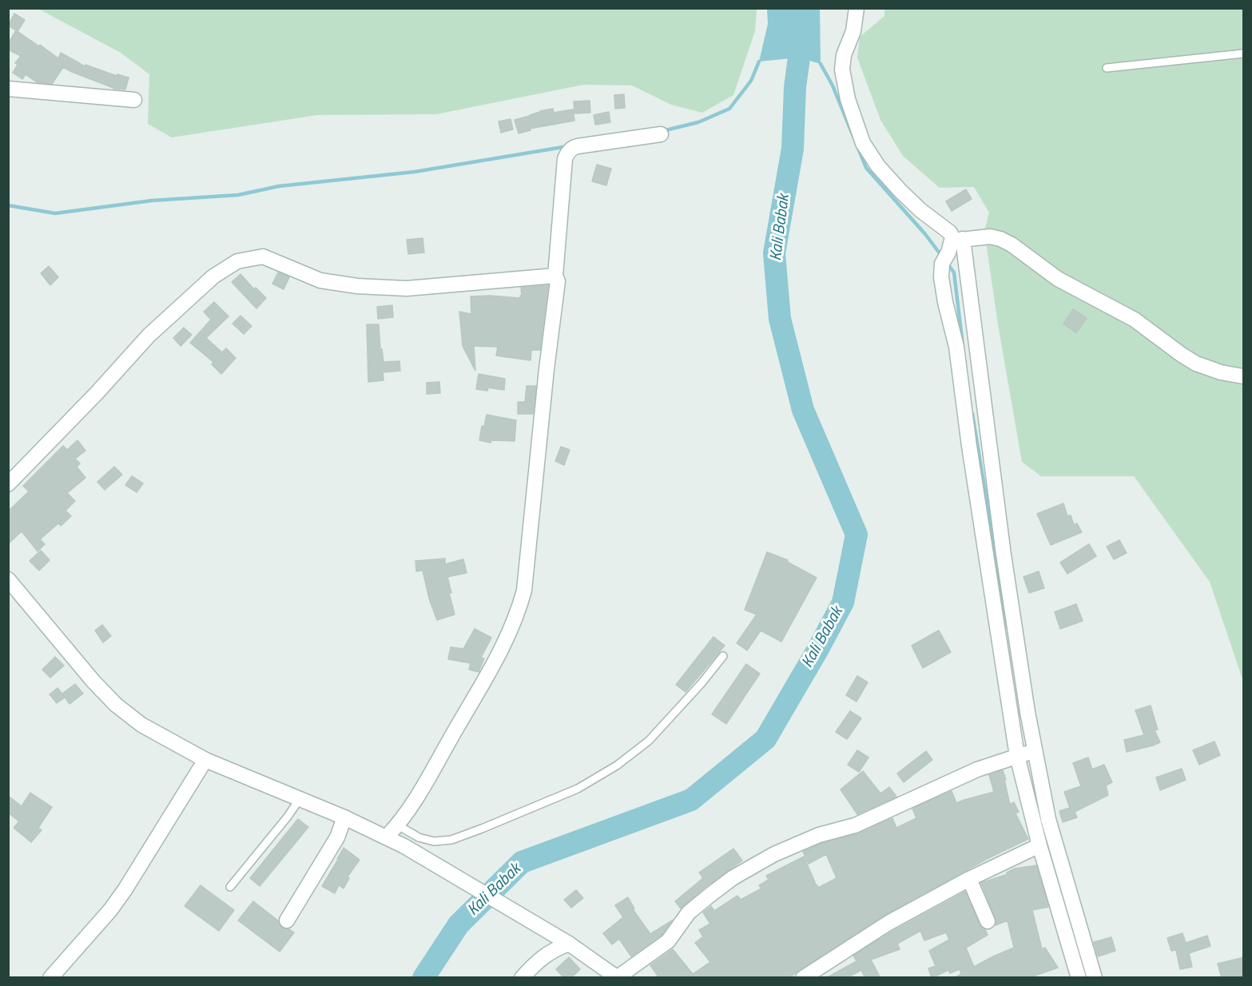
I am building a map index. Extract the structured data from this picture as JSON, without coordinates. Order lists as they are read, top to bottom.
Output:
{
  "water": ["Kali Babak"]
}
